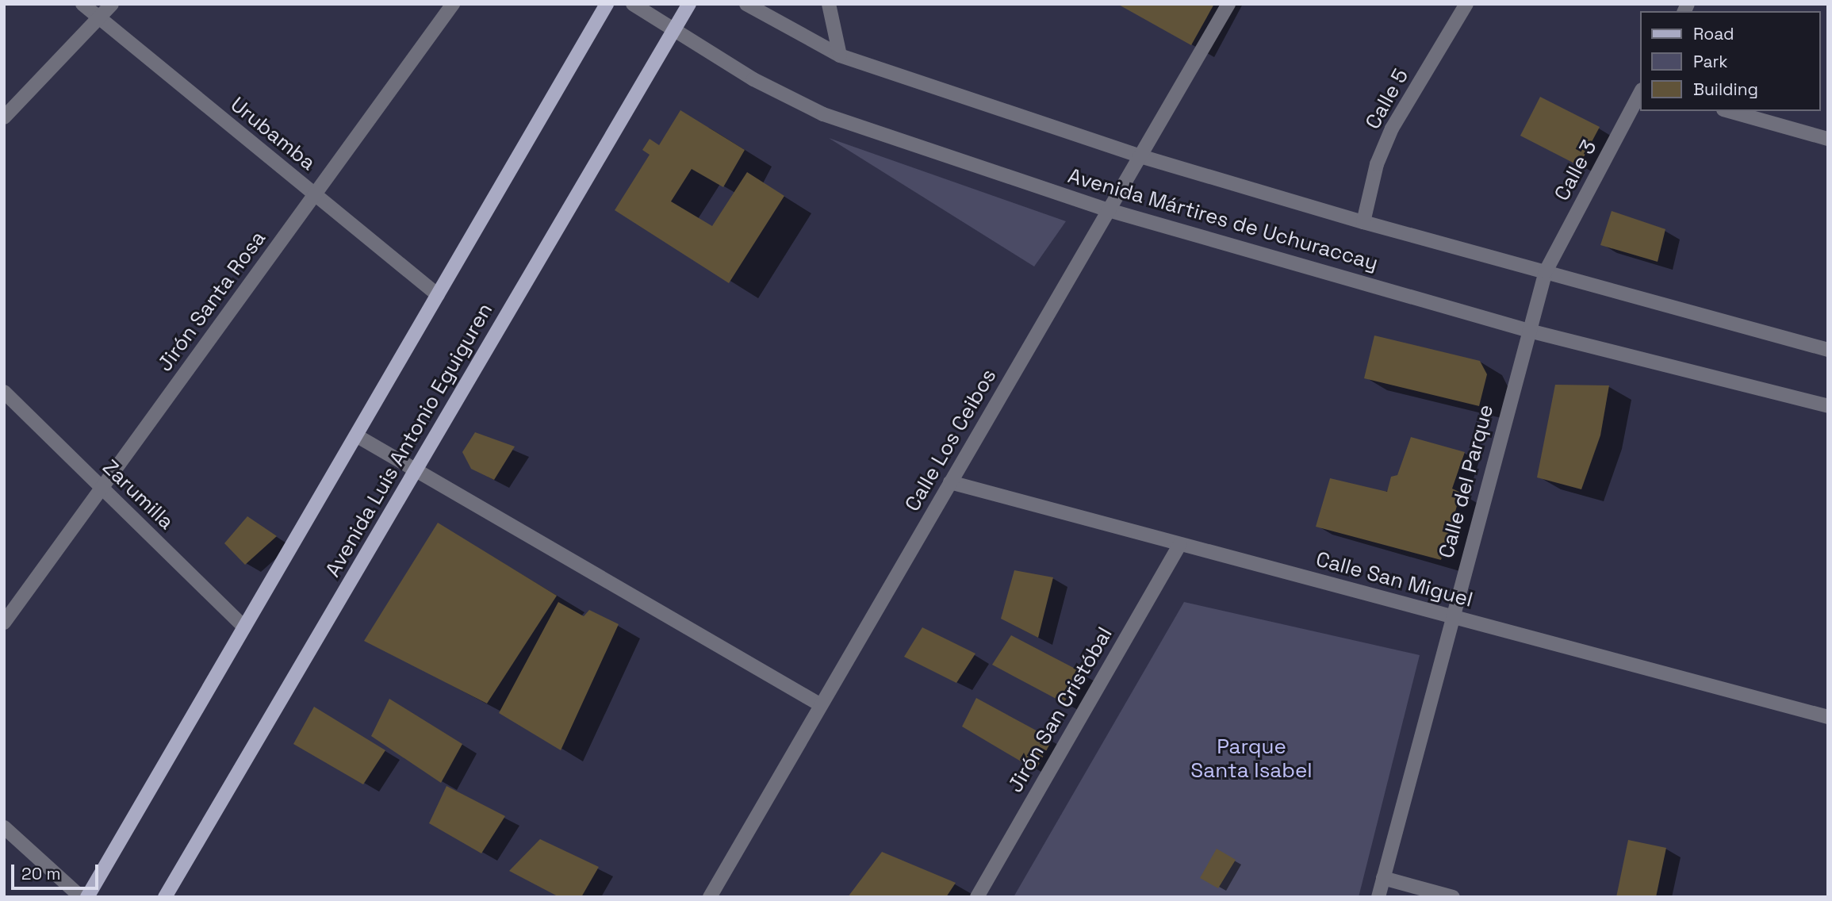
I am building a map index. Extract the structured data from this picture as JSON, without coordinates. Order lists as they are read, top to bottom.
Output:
{
  "streets": {
    "main road": ["Avenida Luis Antonio Eguiguren"],
    "street": [
      "Calle 5",
      "Urubamba",
      "Calle 3",
      "Avenida Mártires de Uchuraccay",
      "Jirón Santa Rosa",
      "Calle Los Ceibos",
      "Calle del Parque",
      "Zarumilla",
      "Calle San Miguel",
      "Jirón San Cristóbal"
    ]
  },
  "crossings": [
    ["Calle 5", "Avenida Mártires de Uchuraccay"],
    ["Urubamba", "Jirón Santa Rosa"],
    ["Calle 3", "Avenida Mártires de Uchuraccay"],
    ["Calle 3", "Calle del Parque"],
    ["Avenida Mártires de Uchuraccay", "Avenida Luis Antonio Eguiguren"],
    ["Avenida Mártires de Uchuraccay", "Calle Los Ceibos"],
    ["Avenida Mártires de Uchuraccay", "Calle del Parque"],
    ["Jirón Santa Rosa", "Zarumilla"],
    ["Calle Los Ceibos", "Calle San Miguel"],
    ["Calle del Parque", "Calle San Miguel"],
    ["Calle San Miguel", "Jirón San Cristóbal"]
  ],
  "parks": ["Parque Santa Isabel"],
  "legend": ["Road", "Park", "Building"],
  "scale_bar": "20 m"
}
